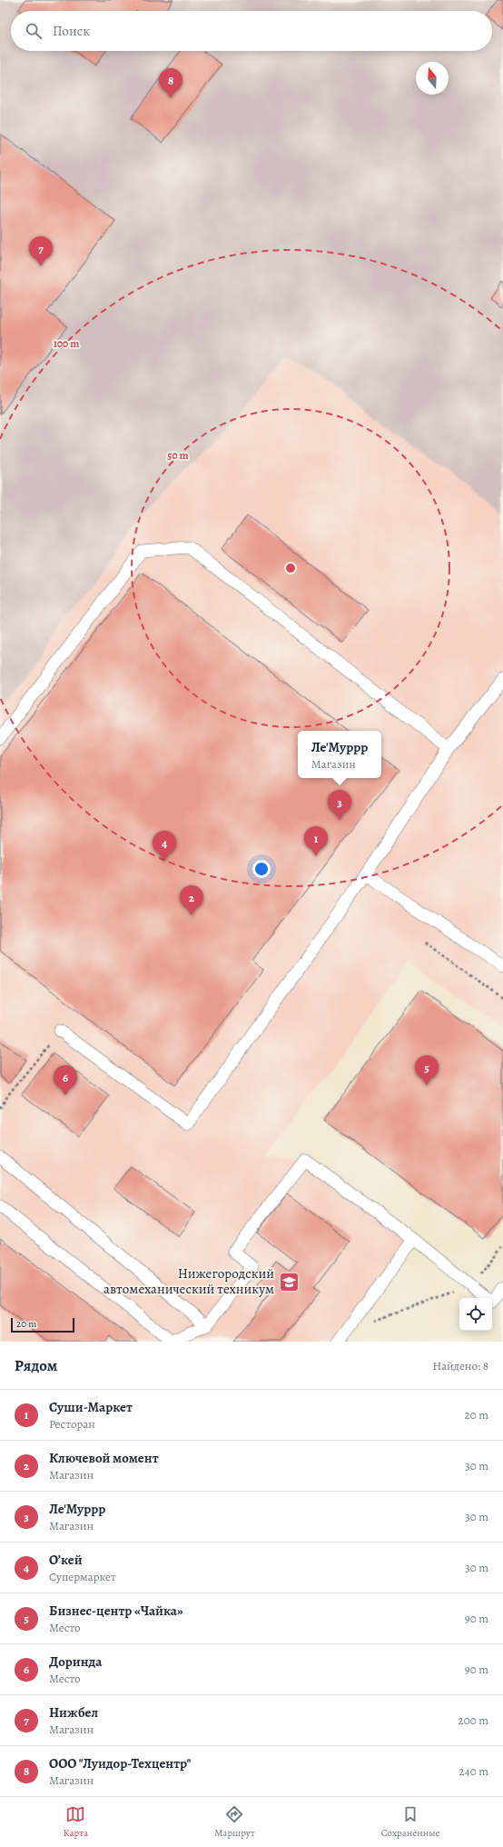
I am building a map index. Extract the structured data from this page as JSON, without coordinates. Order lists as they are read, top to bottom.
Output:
{
  "places": {
    "school or university": ["Нижегородский автомеханический техникум"]
  },
  "scale_bar": "20 m",
  "north": "top",
  "page": {
    "search": "Поиск",
    "pins": [
      "8",
      "7",
      "3",
      "1",
      "4",
      "2",
      "5",
      "6"
    ],
    "popup": ["Ле'Муррр", "Магазин"],
    "scale": "20 m",
    "heading": ["Рядом", "Найдено: 8"],
    "list": [
      {
        "mark": "1",
        "name": "Суши-Маркет",
        "note": "Ресторан",
        "value": "20 m"
      },
      {
        "mark": "2",
        "name": "Ключевой момент",
        "note": "Магазин",
        "value": "30 m"
      },
      {
        "mark": "3",
        "name": "Ле'Муррр",
        "note": "Магазин",
        "value": "30 m"
      },
      {
        "mark": "4",
        "name": "О’кей",
        "note": "Супермаркет",
        "value": "30 m"
      },
      {
        "mark": "5",
        "name": "Бизнес-центр «Чайка»",
        "note": "Место",
        "value": "90 m"
      },
      {
        "mark": "6",
        "name": "Доринда",
        "note": "Место",
        "value": "90 m"
      },
      {
        "mark": "7",
        "name": "Нижбел",
        "note": "Магазин",
        "value": "200 m"
      },
      {
        "mark": "8",
        "name": "ООО \"Луидор-Техцентр\"",
        "note": "Магазин",
        "value": "240 m"
      }
    ],
    "nav": ["Карта", "Маршрут", "Сохранённые"]
  },
  "rings": ["100 m", "50 m"]
}
